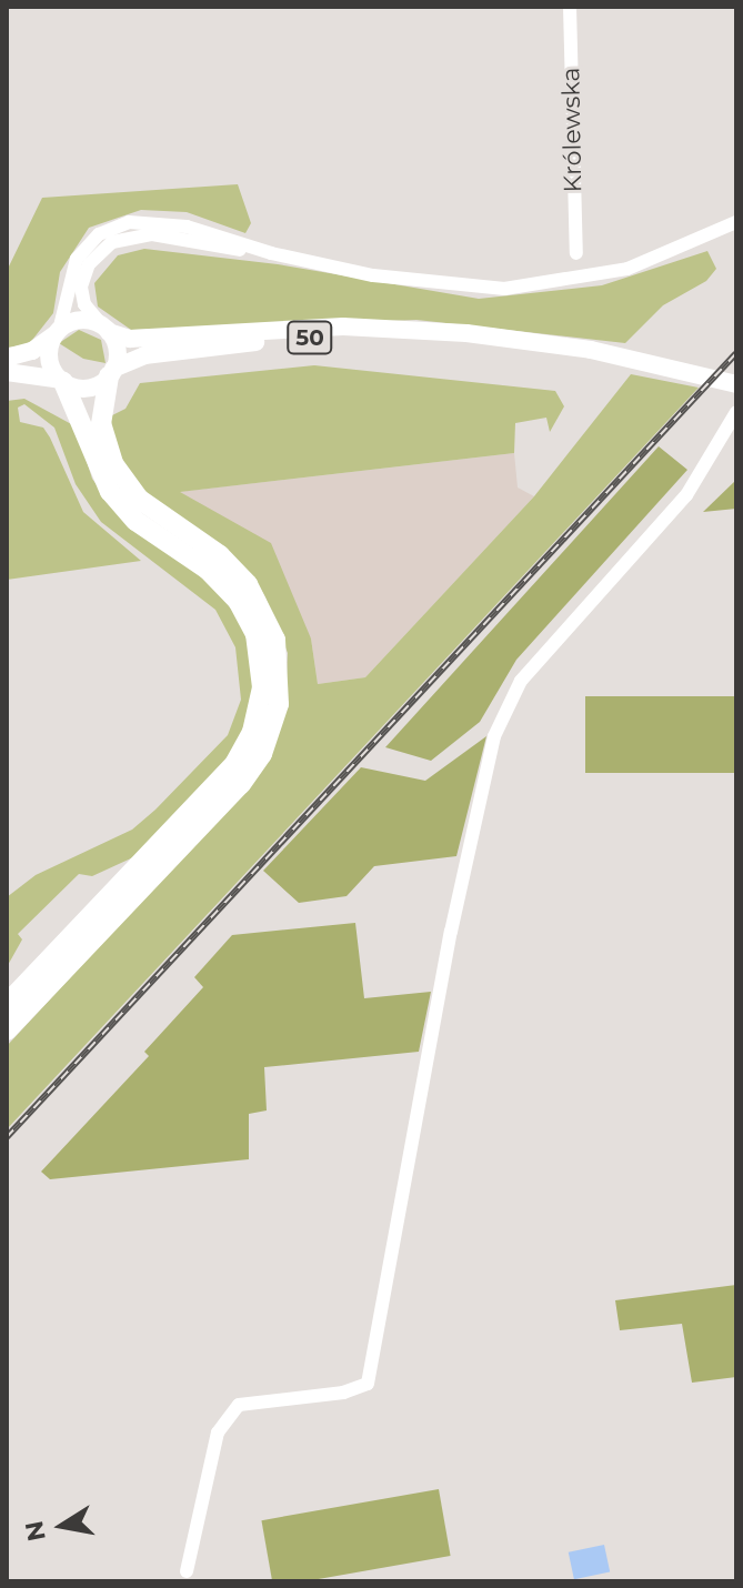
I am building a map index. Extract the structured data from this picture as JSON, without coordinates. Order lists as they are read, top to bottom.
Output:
{
  "streets": {
    "main road": ["50"],
    "street": ["Królewska"]
  },
  "north": "left"
}
